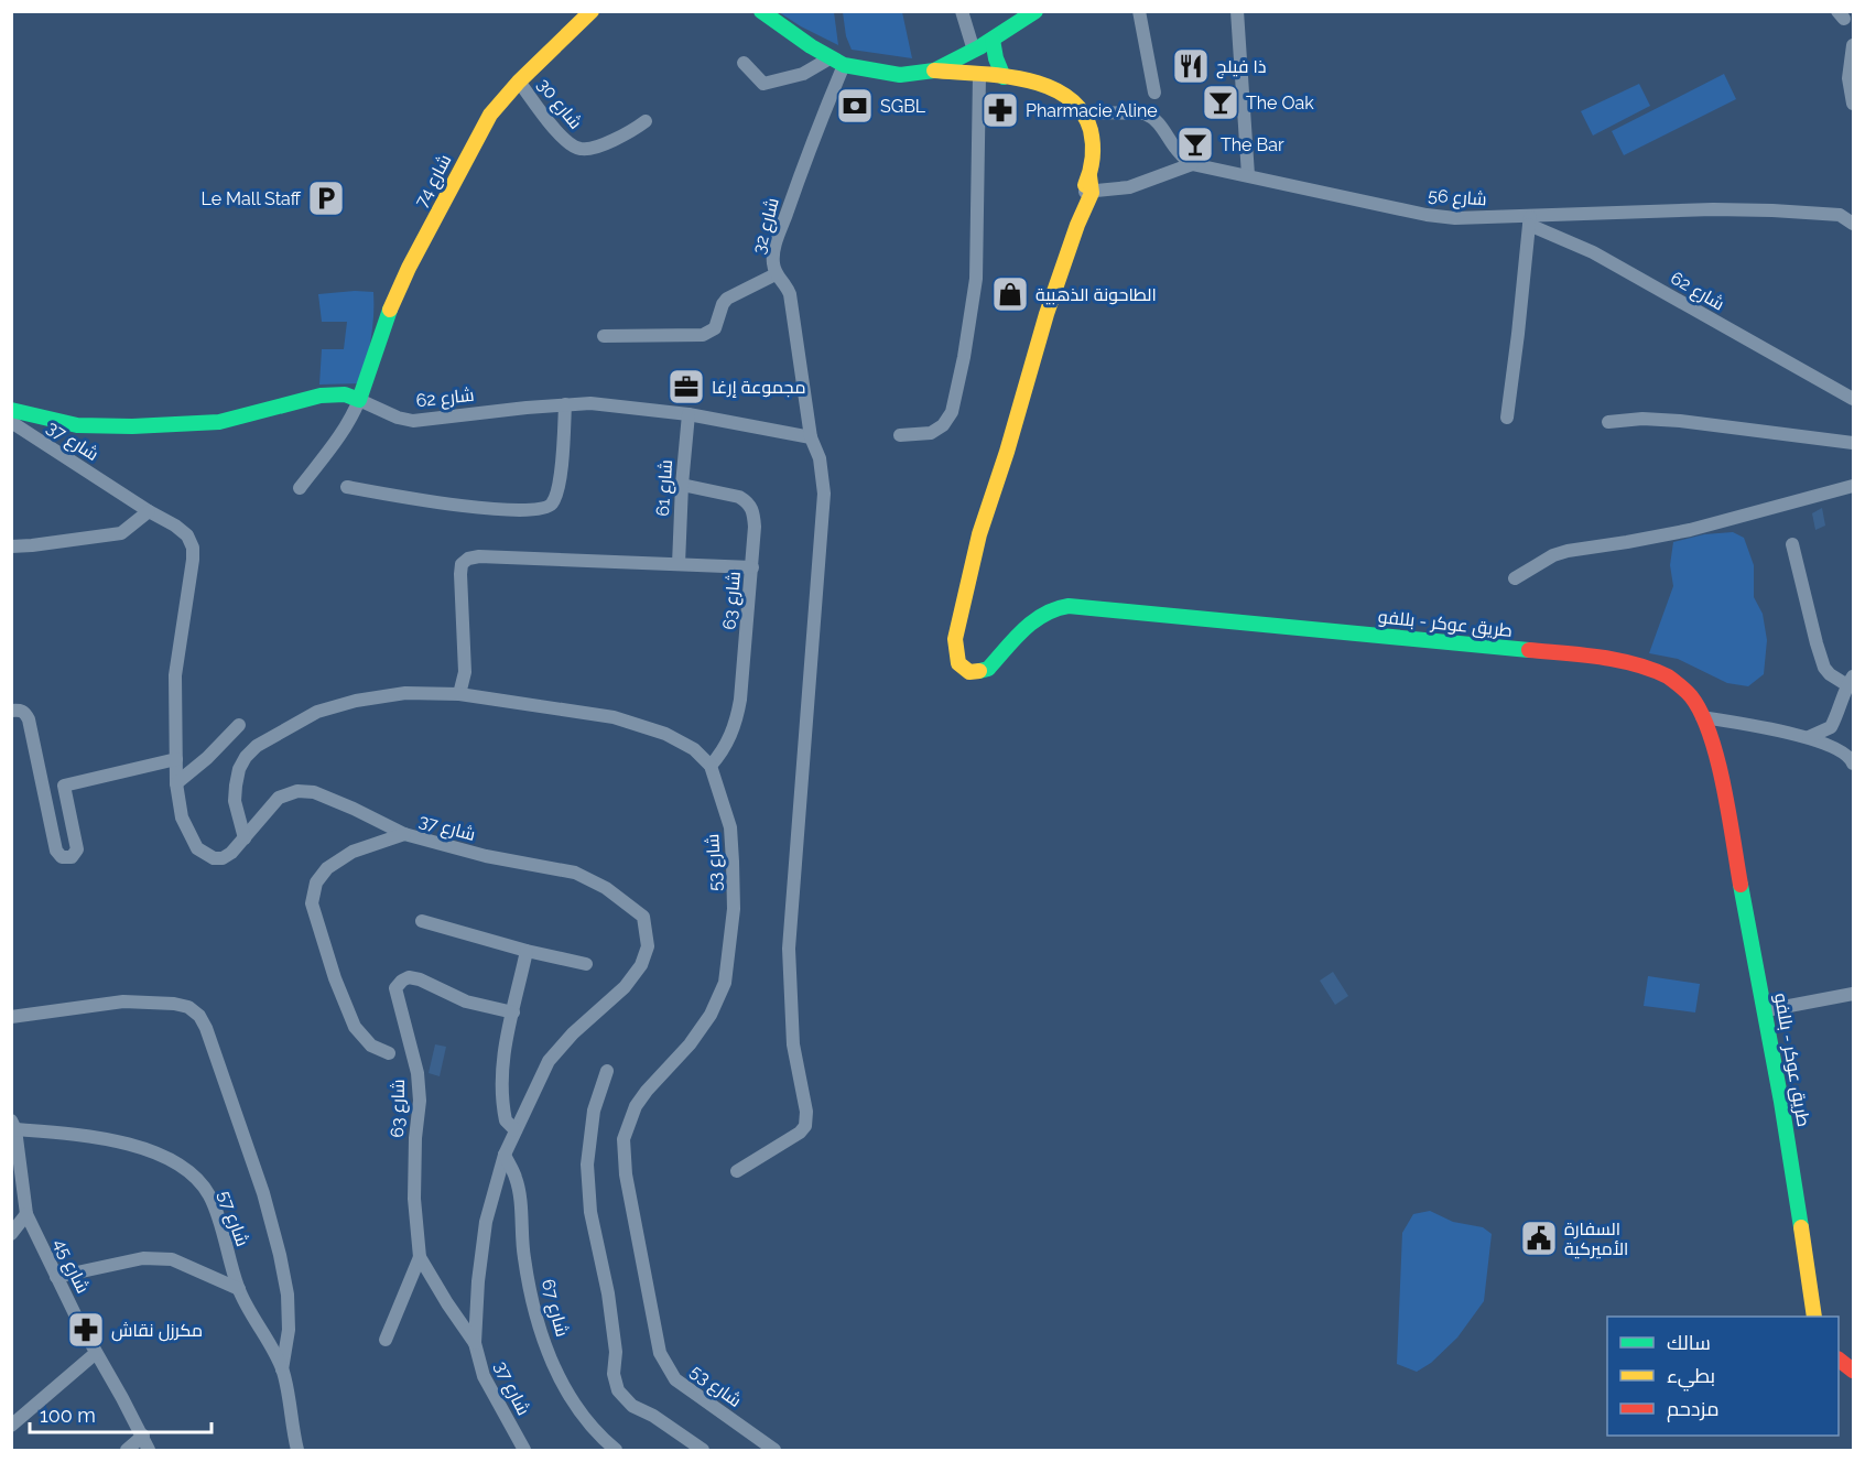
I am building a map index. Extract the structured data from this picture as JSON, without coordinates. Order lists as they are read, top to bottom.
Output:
{
  "streets": {
    "street": [
      "شارع 30",
      "شارع 74",
      "شارع 56",
      "شارع 32",
      "شارع 62",
      "شارع 37",
      "شارع 61",
      "شارع 63",
      "طريق عوكر - بللفو",
      "شارع 53",
      "شارع 57",
      "شارع 45",
      "شارع 67"
    ]
  },
  "crossings": [
    ["شارع 30", "شارع 74"],
    ["شارع 74", "شارع 62"],
    ["شارع 56", "شارع 62"],
    ["شارع 32", "شارع 62"],
    ["شارع 62", "شارع 61"],
    ["شارع 37", "شارع 63"],
    ["شارع 37", "شارع 67"],
    ["شارع 61", "شارع 63"],
    ["شارع 63", "شارع 53"],
    ["شارع 57", "شارع 45"]
  ],
  "places": {
    "restaurant": ["ذا فيلج"],
    "bar": ["The Oak", "The Bar"],
    "bank": ["SGBL"],
    "pharmacy": ["Pharmacie Aline", "مكرزل نقاش"],
    "parking": ["Le Mall Staff"],
    "shop": ["الطاحونة الذهبية"],
    "office": ["مجموعة إرغا"],
    "public building": ["السفارة الأميركية"]
  },
  "legend": ["سالك", "بطيء", "مزدحم"],
  "scale_bar": "100 m"
}
